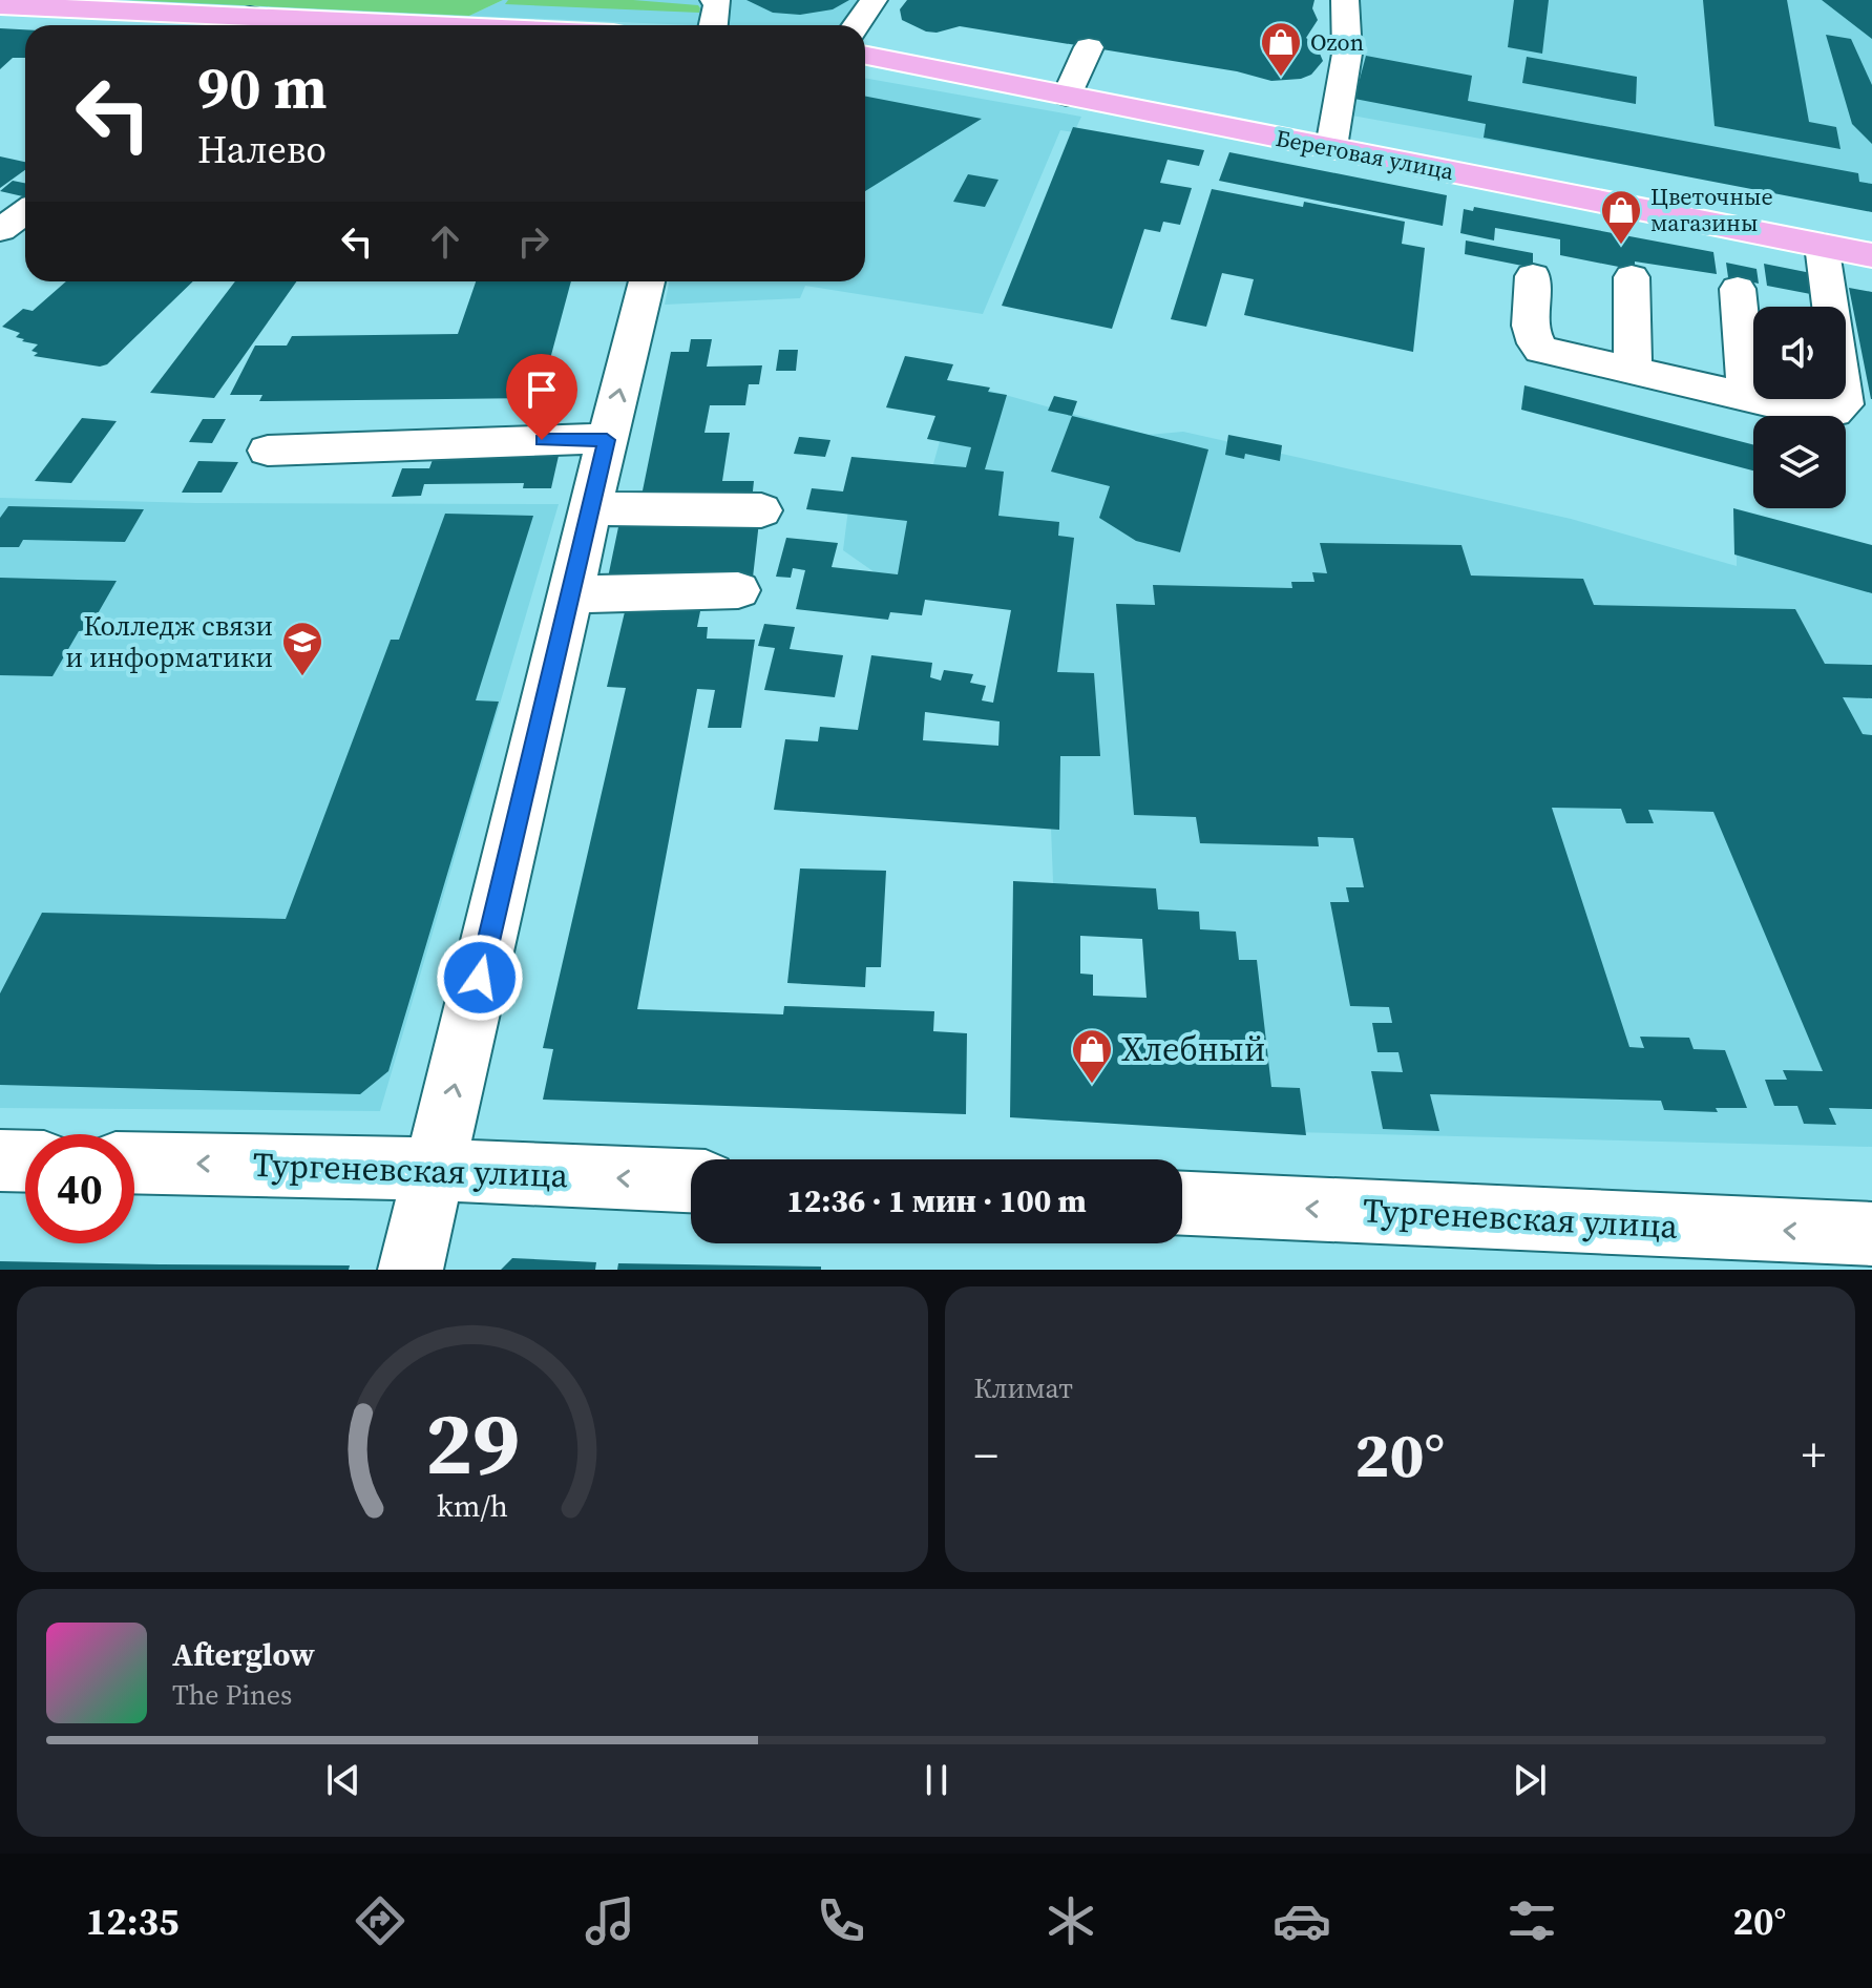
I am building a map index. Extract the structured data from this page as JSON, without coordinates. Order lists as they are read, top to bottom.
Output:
{
  "streets": {
    "main road": ["Береговая улица"],
    "street": ["Тургеневская улица"]
  },
  "one_way": ["Тургеневская улица"],
  "places": {
    "shop": ["Ozon", "Цветочные магазины", "Хлебный"],
    "school or university": ["Колледж связи и информатики"]
  },
  "page": {
    "turn": ["90 m", "Налево"],
    "limit": "40",
    "trip": "12:36 · 1 мин · 100 m",
    "tile": "Климат",
    "heat": ["−", "20°", "+"],
    "song": ["Afterglow", "The Pines"],
    "tabs": ["12:35", "20°"],
    "gauge": ["29", "km/h"]
  }
}
